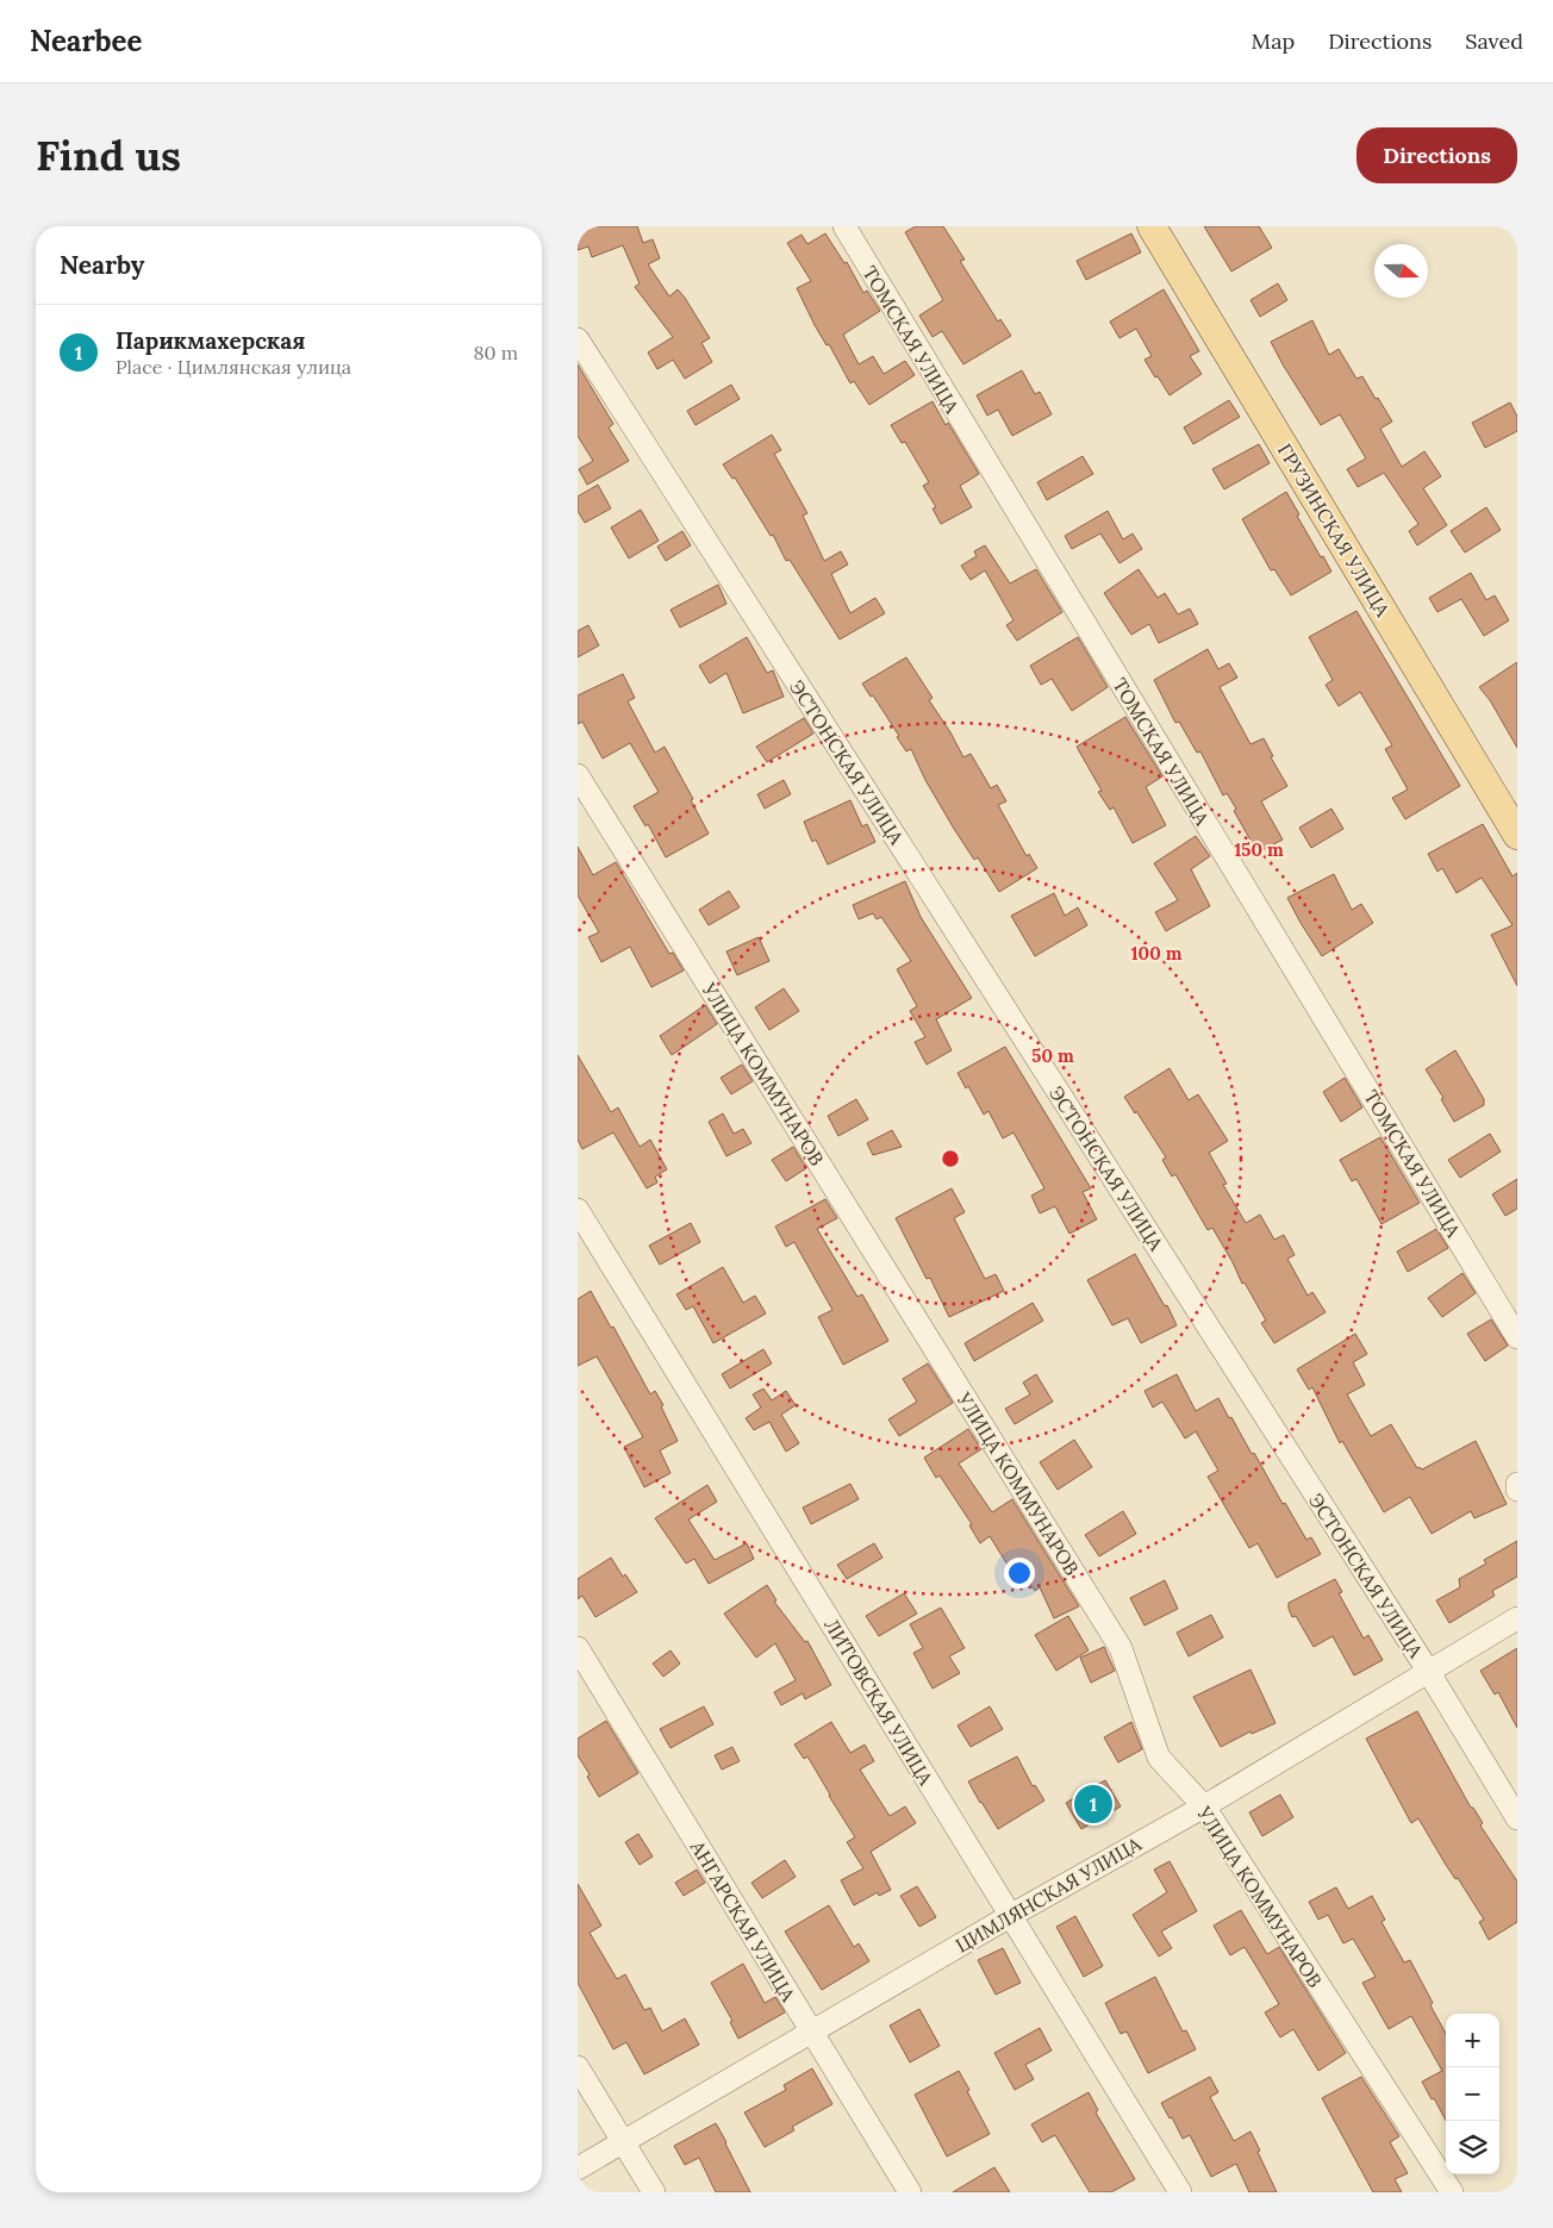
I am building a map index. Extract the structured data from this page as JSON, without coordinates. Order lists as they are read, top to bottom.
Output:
{
  "streets": {
    "main road": ["ГРУЗИНСКАЯ УЛИЦА"],
    "street": [
      "ТОМСКАЯ УЛИЦА",
      "ЭСТОНСКАЯ УЛИЦА",
      "УЛИЦА КОММУНАРОВ",
      "ЛИТОВСКАЯ УЛИЦА",
      "ЦИМЛЯНСКАЯ УЛИЦА",
      "АНГАРСКАЯ УЛИЦА"
    ]
  },
  "crossings": [
    ["ЭСТОНСКАЯ УЛИЦА", "ЦИМЛЯНСКАЯ УЛИЦА"],
    ["УЛИЦА КОММУНАРОВ", "ЦИМЛЯНСКАЯ УЛИЦА"],
    ["ЛИТОВСКАЯ УЛИЦА", "ЦИМЛЯНСКАЯ УЛИЦА"],
    ["ЦИМЛЯНСКАЯ УЛИЦА", "АНГАРСКАЯ УЛИЦА"]
  ],
  "north": "right",
  "page": {
    "header": "Nearbee",
    "nav": ["Map", "Directions", "Saved"],
    "buttons": "Directions",
    "title": "Find us",
    "heading": "Nearby",
    "list": [
      {
        "mark": "1",
        "name": "Парикмахерская",
        "note": "Place · Цимлянская улица",
        "value": "80 m"
      }
    ],
    "pins": "1",
    "map_buttons": ["+", "−"]
  },
  "rings": ["150 m", "100 m", "50 m"]
}
